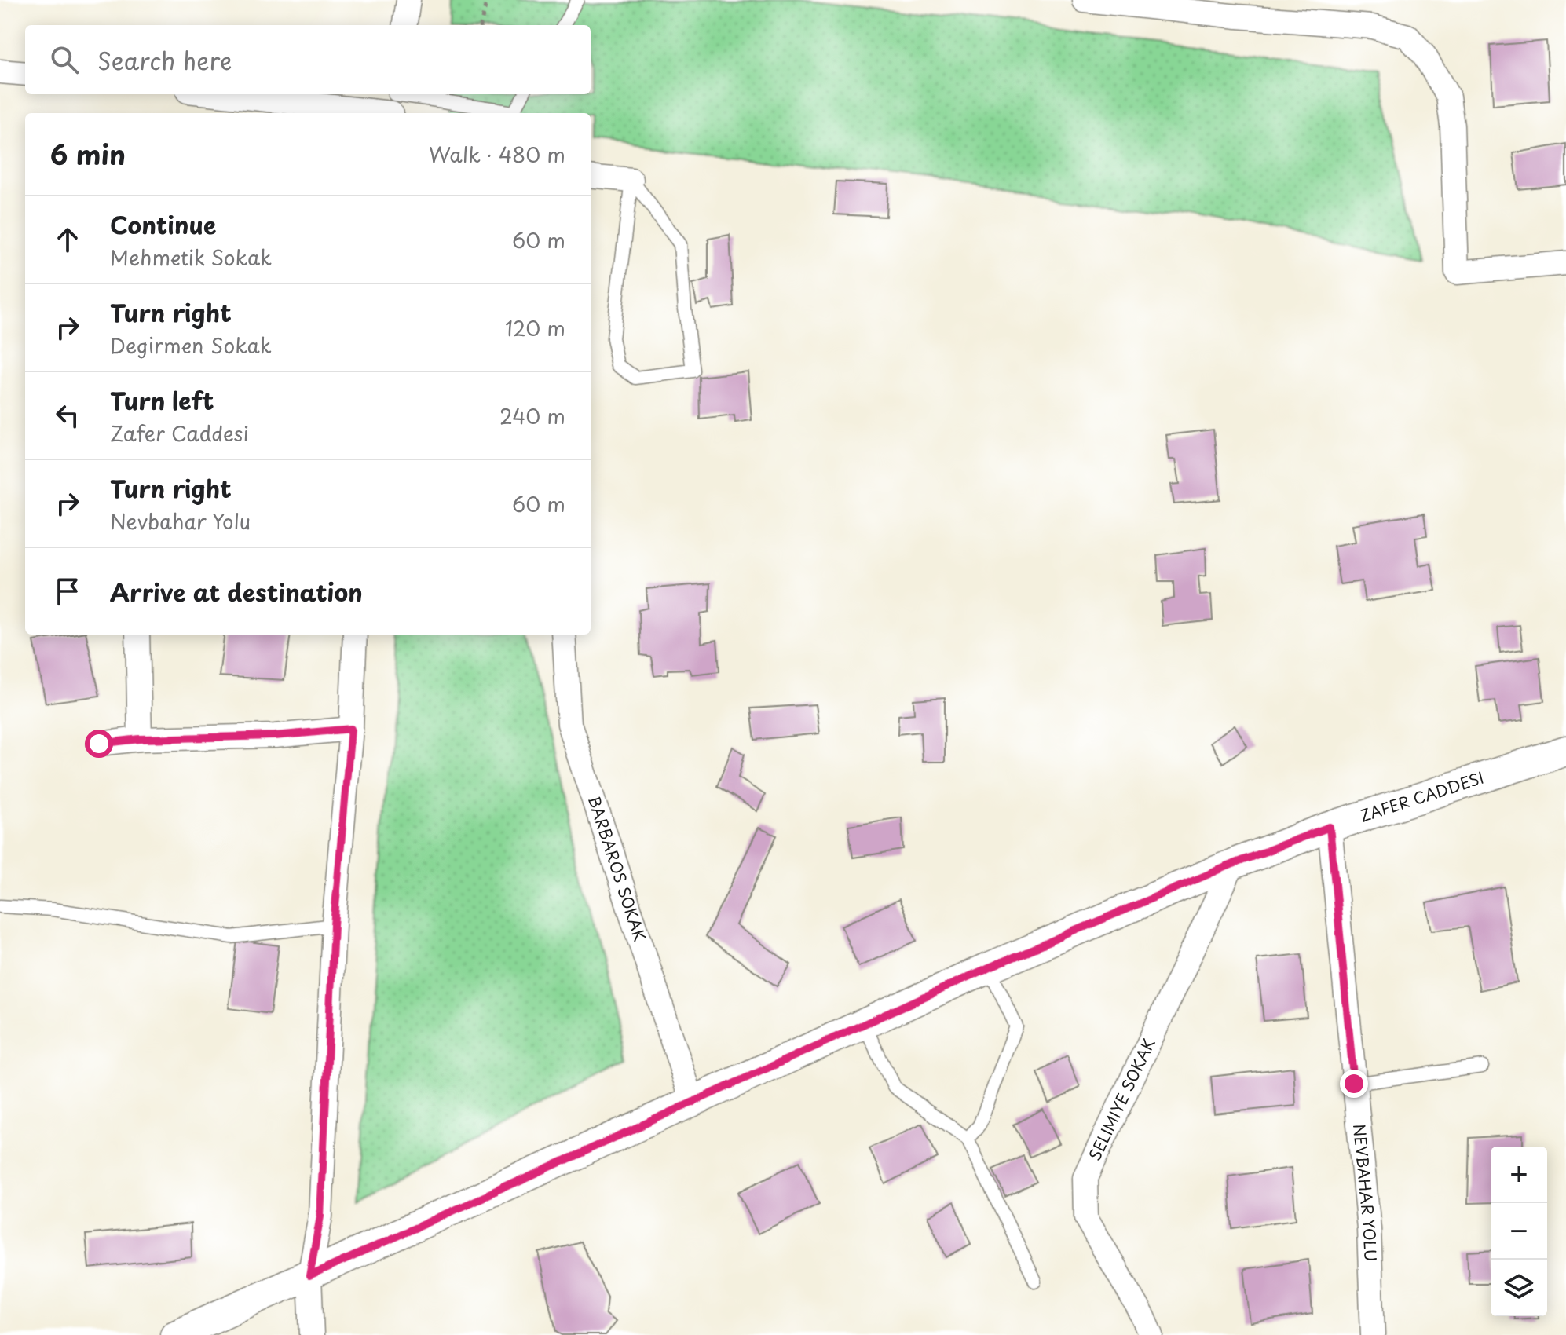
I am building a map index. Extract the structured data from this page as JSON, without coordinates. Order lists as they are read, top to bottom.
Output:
{
  "streets": {
    "street": [
      "ZAFER CADDESI",
      "BARBAROS SOKAK",
      "SELIMIYE SOKAK",
      "NEVBAHAR YOLU"
    ]
  },
  "crossings": [
    ["ZAFER CADDESI", "BARBAROS SOKAK"],
    ["ZAFER CADDESI", "SELIMIYE SOKAK"],
    ["ZAFER CADDESI", "NEVBAHAR YOLU"]
  ],
  "page": {
    "search": "Search here",
    "heading": ["6 min", "Walk · 480 m"],
    "list": [
      ["Continue", "Mehmetik Sokak", "60 m"],
      ["Turn right", "Degirmen Sokak", "120 m"],
      ["Turn left", "Zafer Caddesi", "240 m"],
      ["Turn right", "Nevbahar Yolu", "60 m"],
      "Arrive at destination"
    ],
    "map_buttons": ["+", "−"]
  }
}
